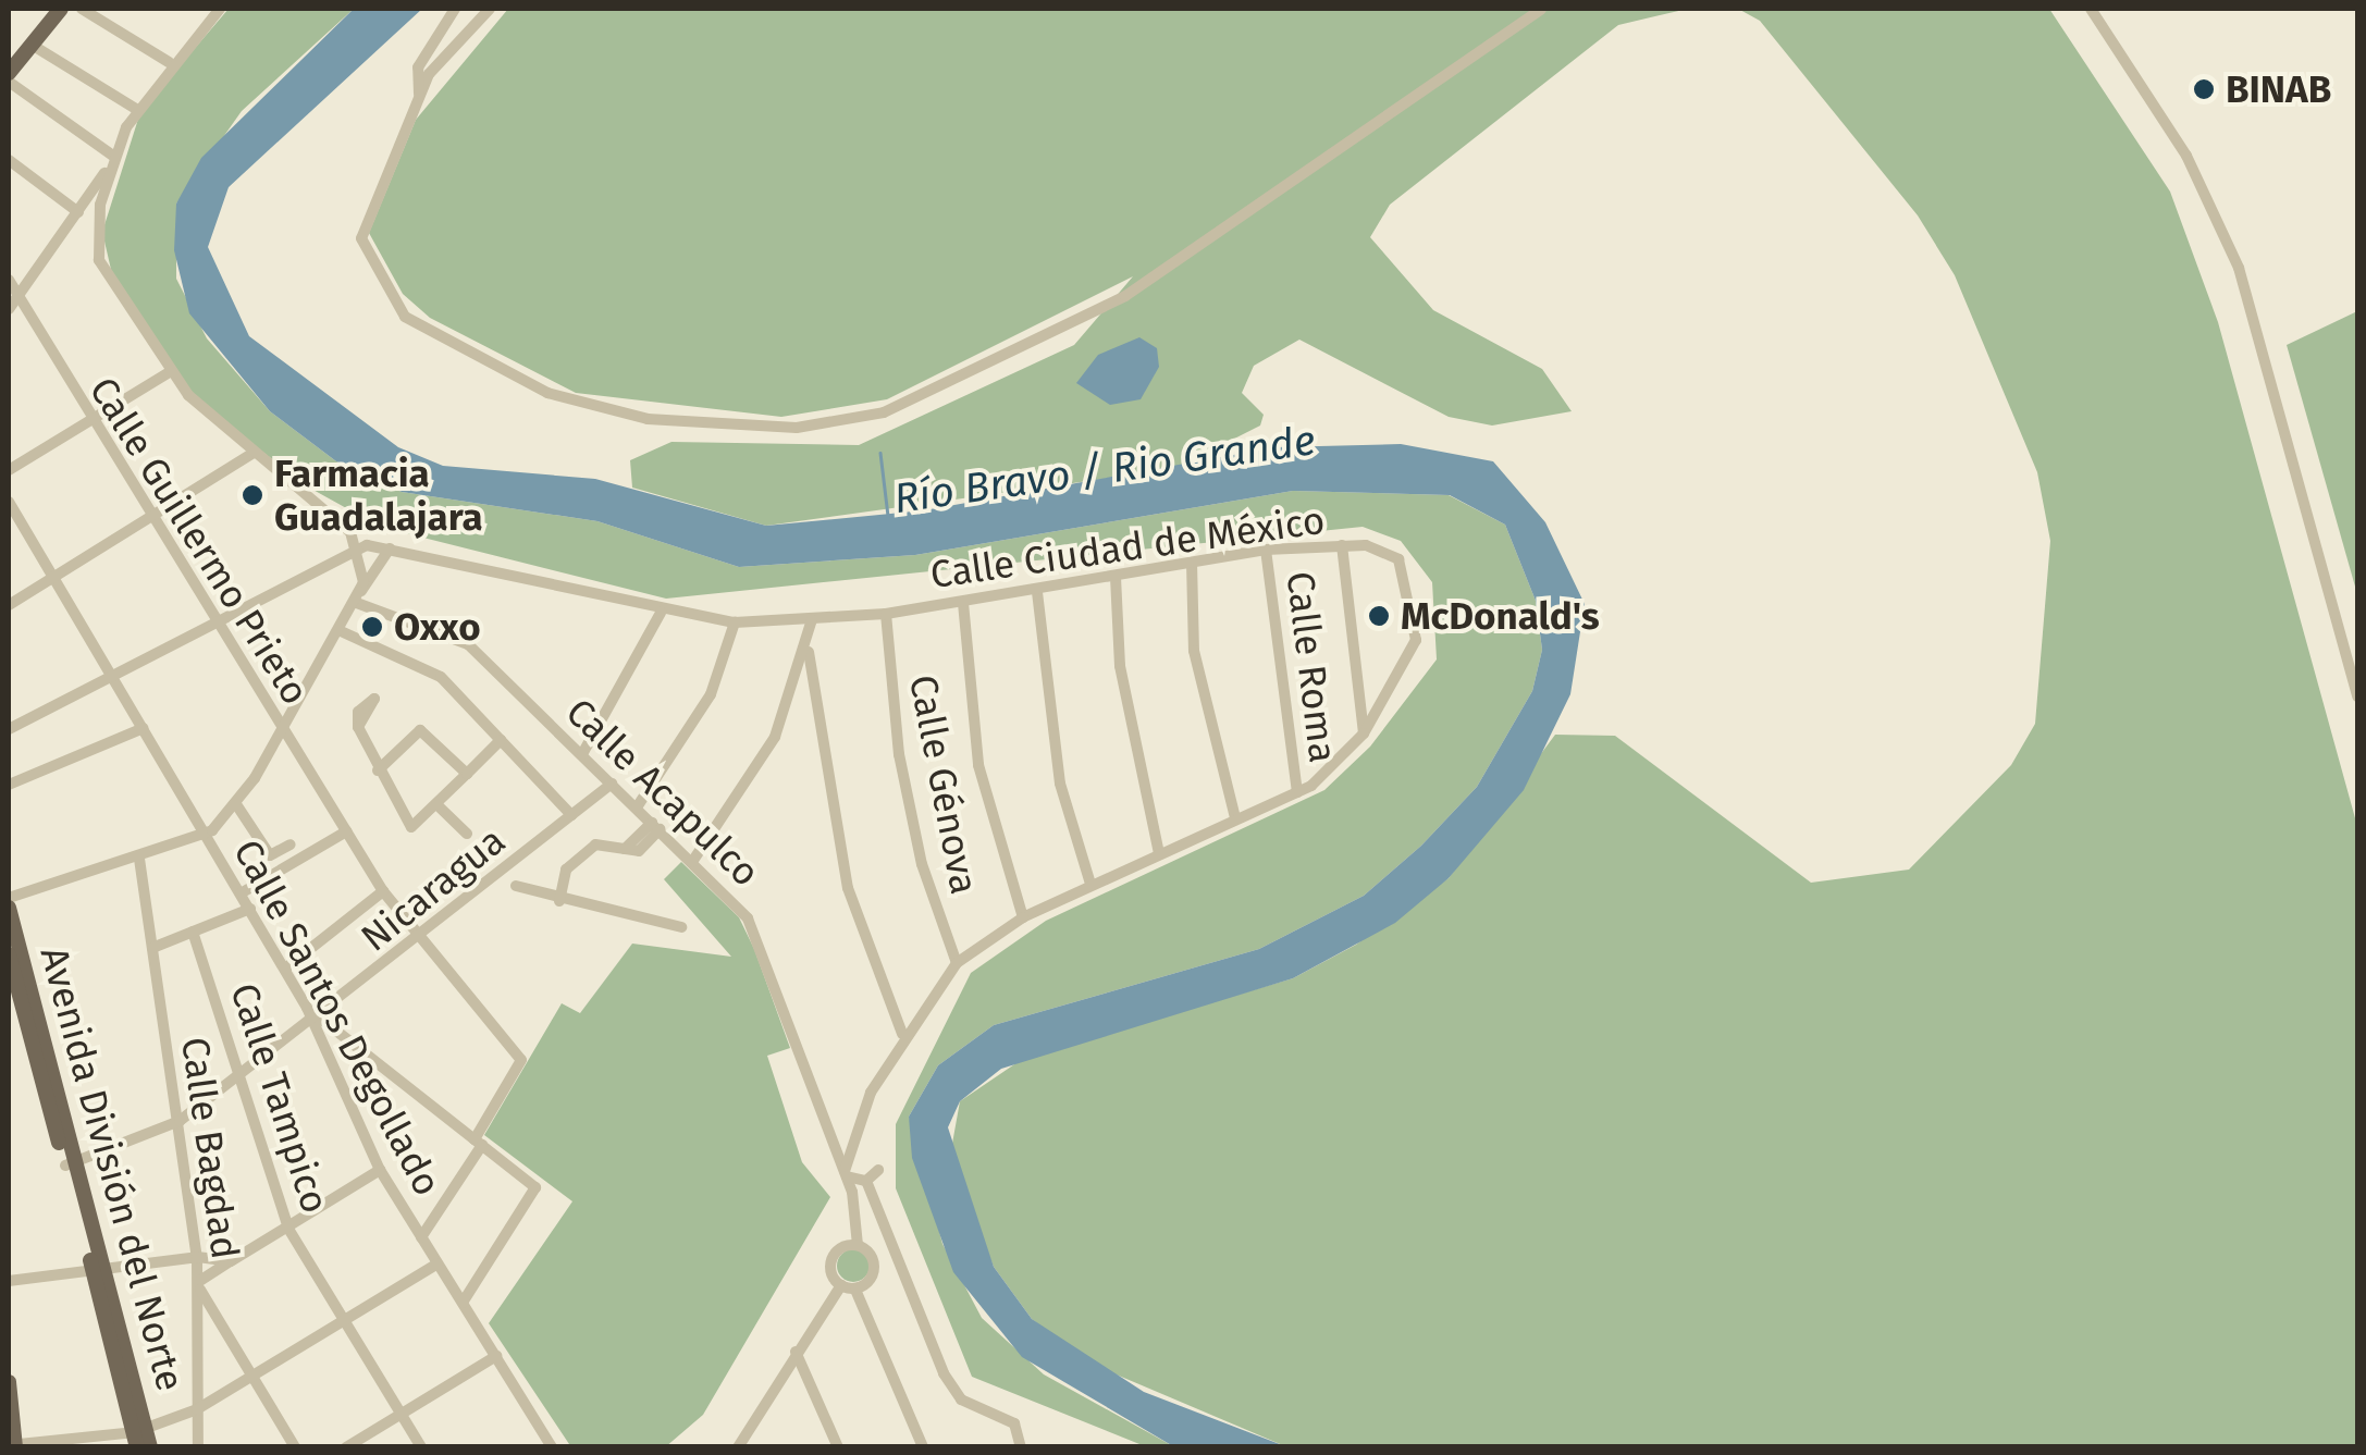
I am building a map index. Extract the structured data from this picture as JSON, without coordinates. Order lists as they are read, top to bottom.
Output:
{
  "streets": {
    "main road": ["Avenida División del Norte"],
    "street": [
      "Calle Guillermo Prieto",
      "Calle Ciudad de México",
      "Calle Roma",
      "Calle Génova",
      "Calle Acapulco",
      "Nicaragua",
      "Calle Santos Degollado",
      "Calle Tampico",
      "Calle Bagdad"
    ]
  },
  "crossings": [
    ["Calle Guillermo Prieto", "Nicaragua"],
    ["Calle Ciudad de México", "Calle Roma"],
    ["Calle Ciudad de México", "Calle Génova"],
    ["Calle Ciudad de México", "Calle Acapulco"],
    ["Calle Acapulco", "Nicaragua"],
    ["Nicaragua", "Calle Santos Degollado"],
    ["Nicaragua", "Calle Tampico"],
    ["Nicaragua", "Calle Bagdad"],
    ["Nicaragua", "Avenida División del Norte"]
  ],
  "water": ["Río Bravo / Rio Grande"],
  "places": [
    "BINAB",
    "Farmacia Guadalajara",
    "McDonald's",
    "Oxxo"
  ]
}
